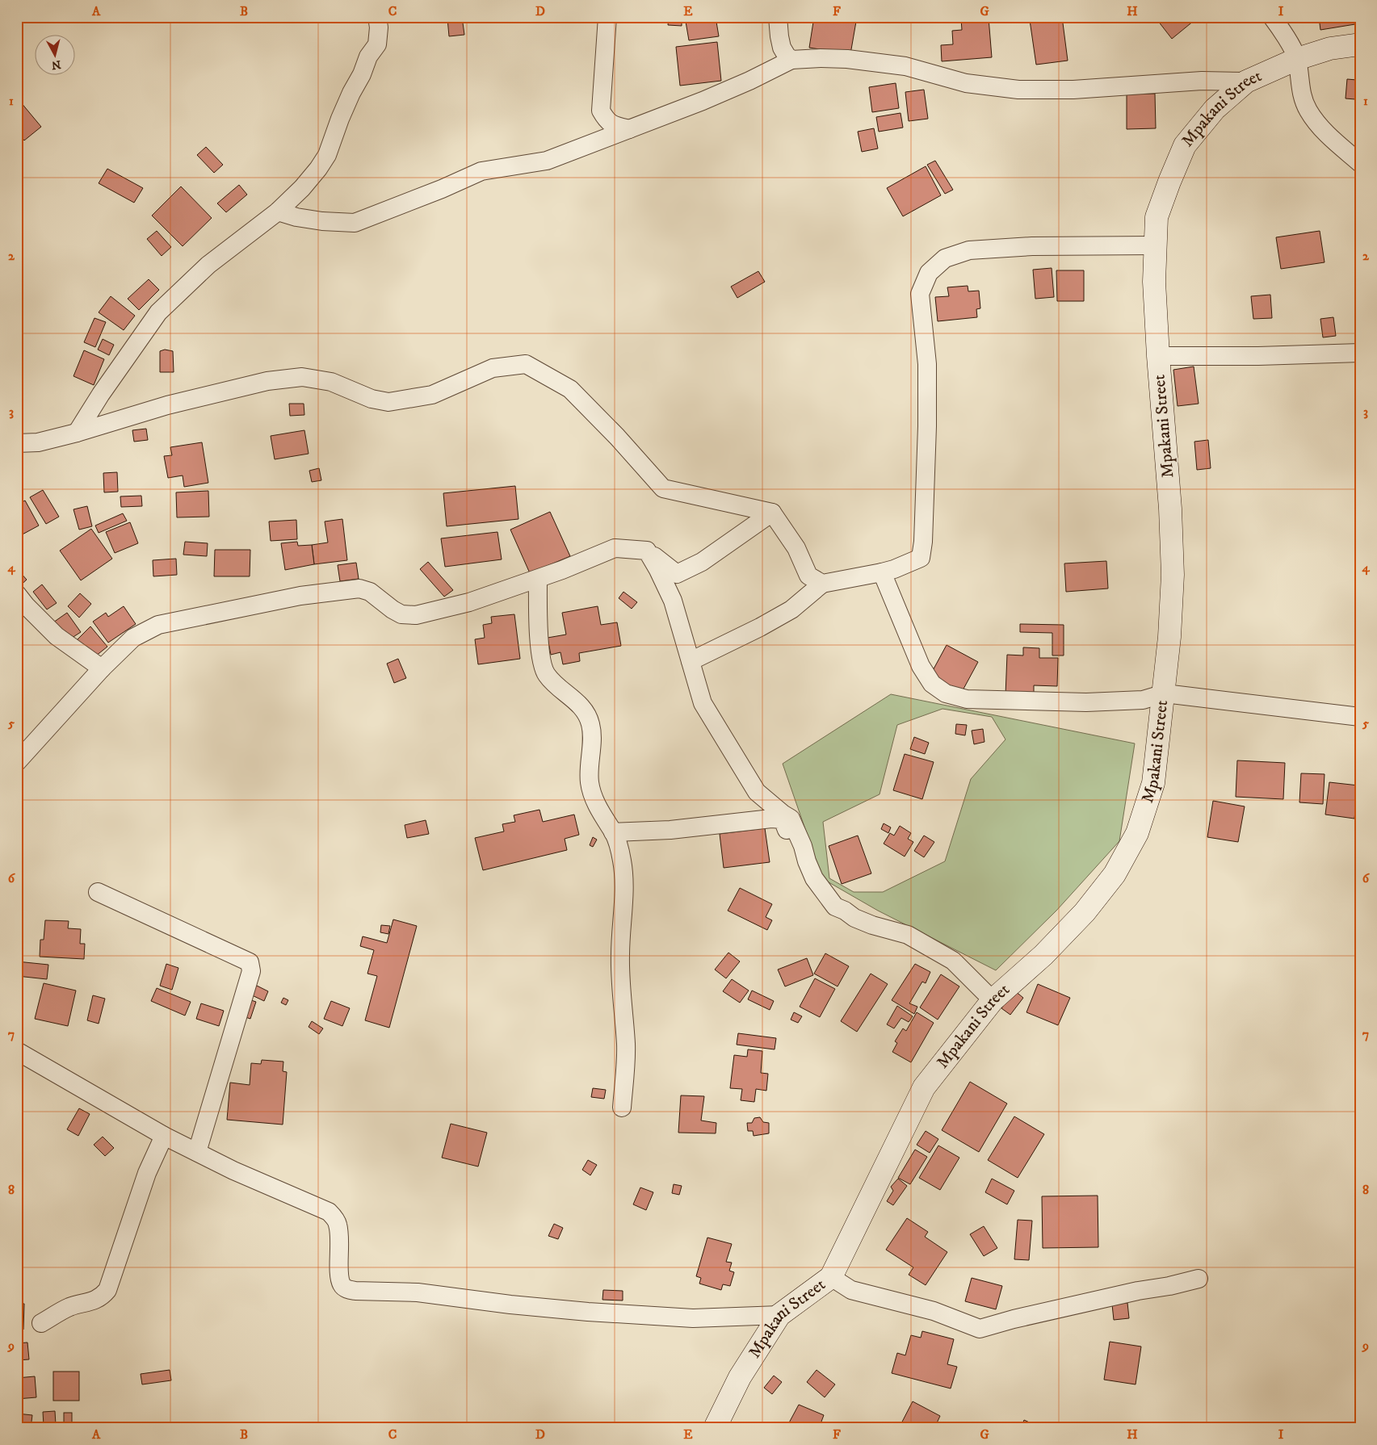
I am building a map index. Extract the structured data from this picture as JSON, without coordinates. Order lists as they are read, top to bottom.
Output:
{
  "streets": {
    "street": ["Mpakani Street"]
  },
  "north": "bottom",
  "grid": {
    "columns": [
      "A",
      "B",
      "C",
      "D",
      "E",
      "F",
      "G",
      "H",
      "I"
    ],
    "rows": [
      "1",
      "2",
      "3",
      "4",
      "5",
      "6",
      "7",
      "8",
      "9"
    ]
  }
}
